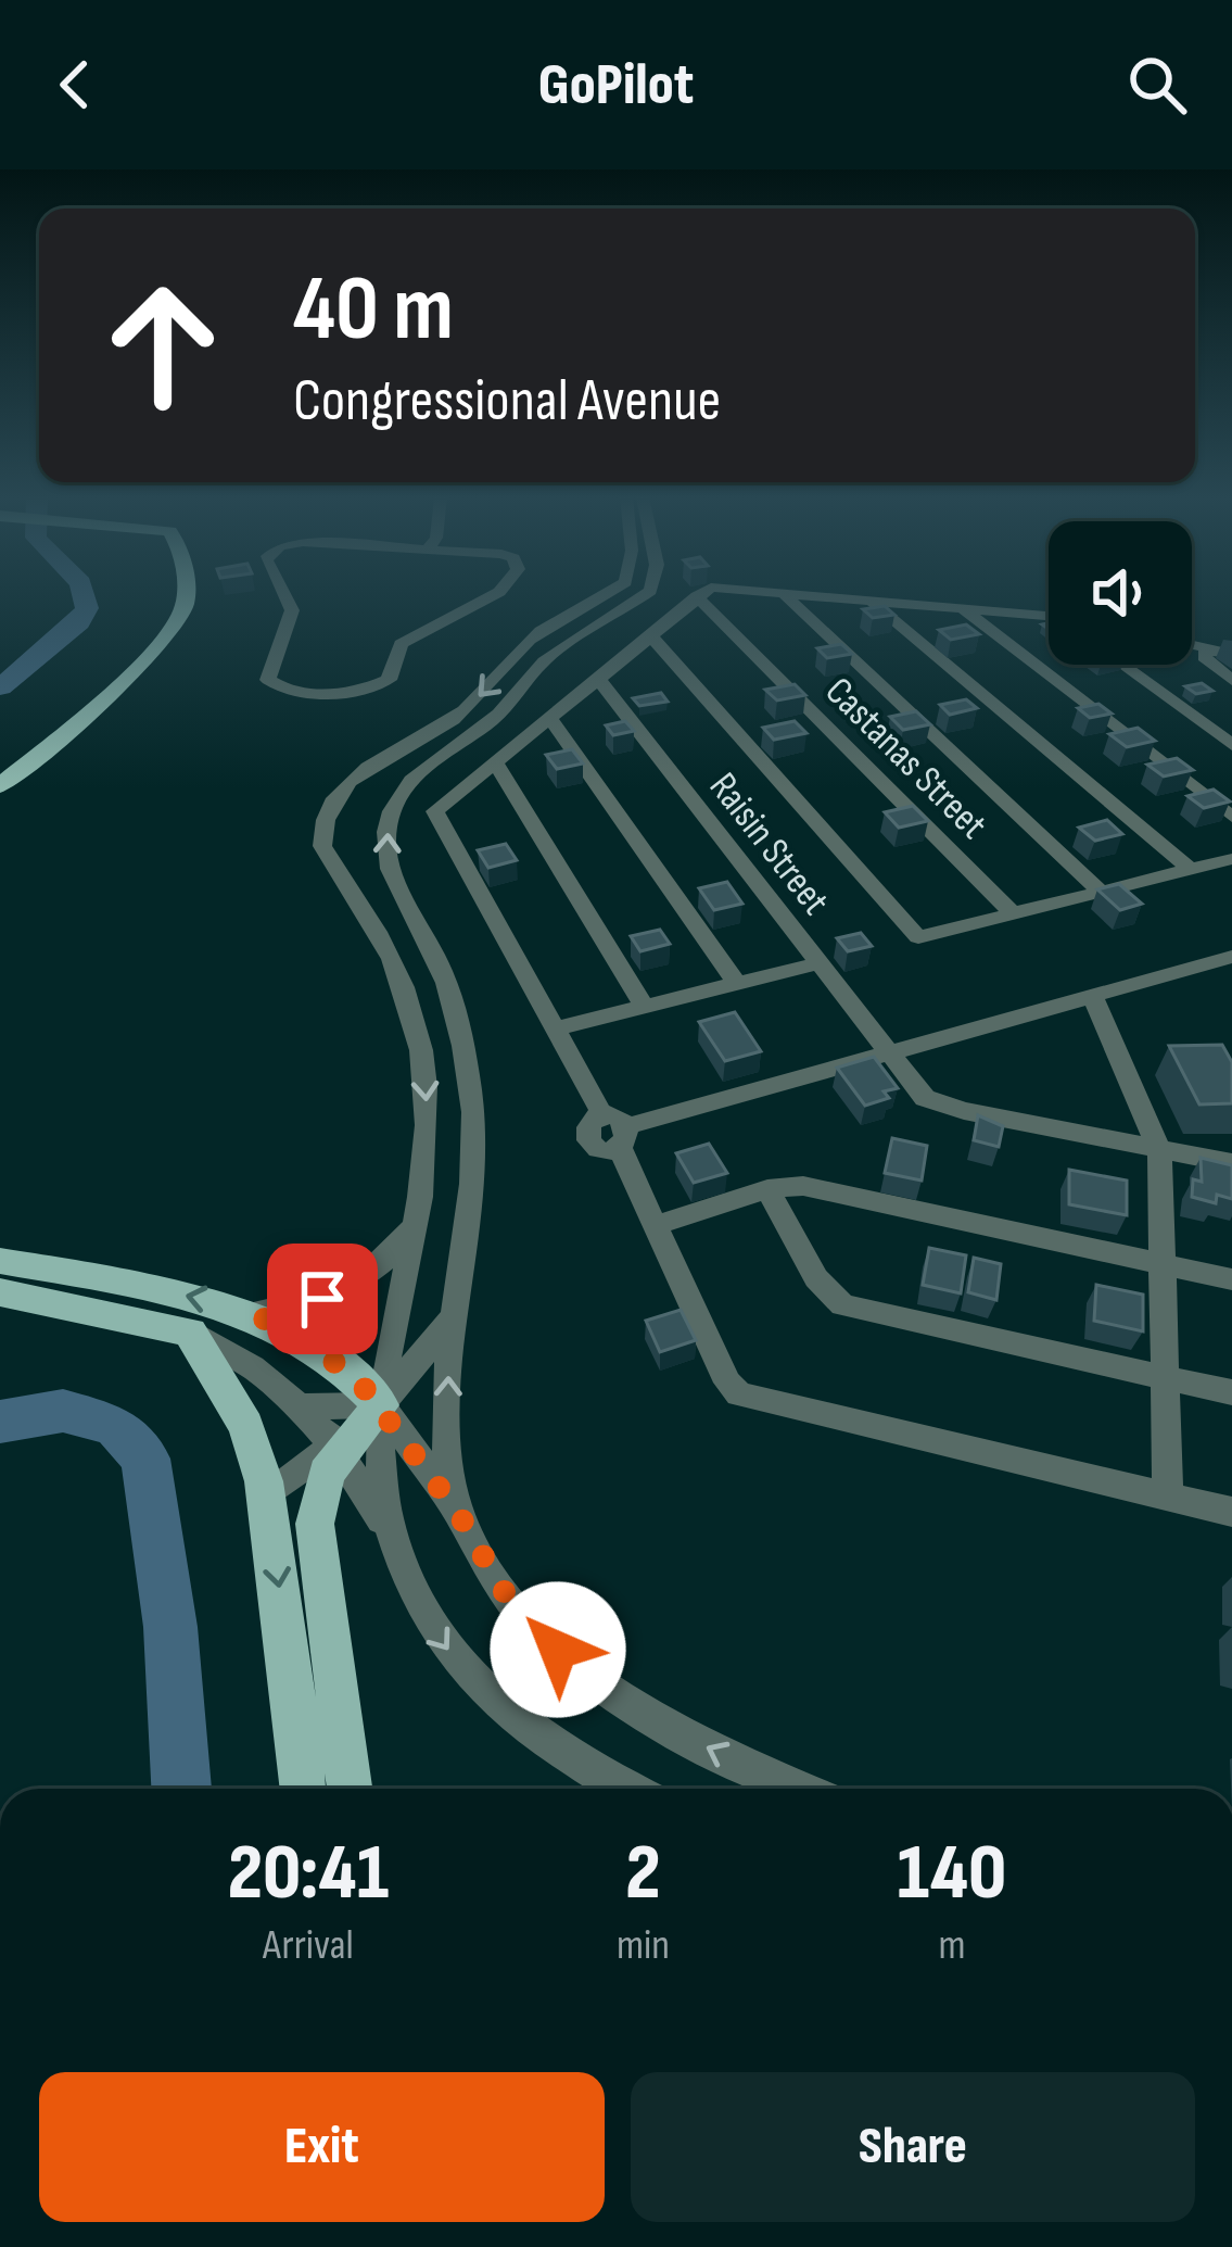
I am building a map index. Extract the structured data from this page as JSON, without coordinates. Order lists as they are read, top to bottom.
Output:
{
  "streets": {
    "street": ["Castanas Street", "Raisin Street"]
  },
  "page": {
    "header": "GoPilot",
    "turn": ["40 m", "Congressional Avenue"],
    "eta": [
      "20:41",
      "Arrival",
      "2",
      "min",
      "140",
      "m"
    ],
    "buttons": ["Exit", "Share"]
  }
}
